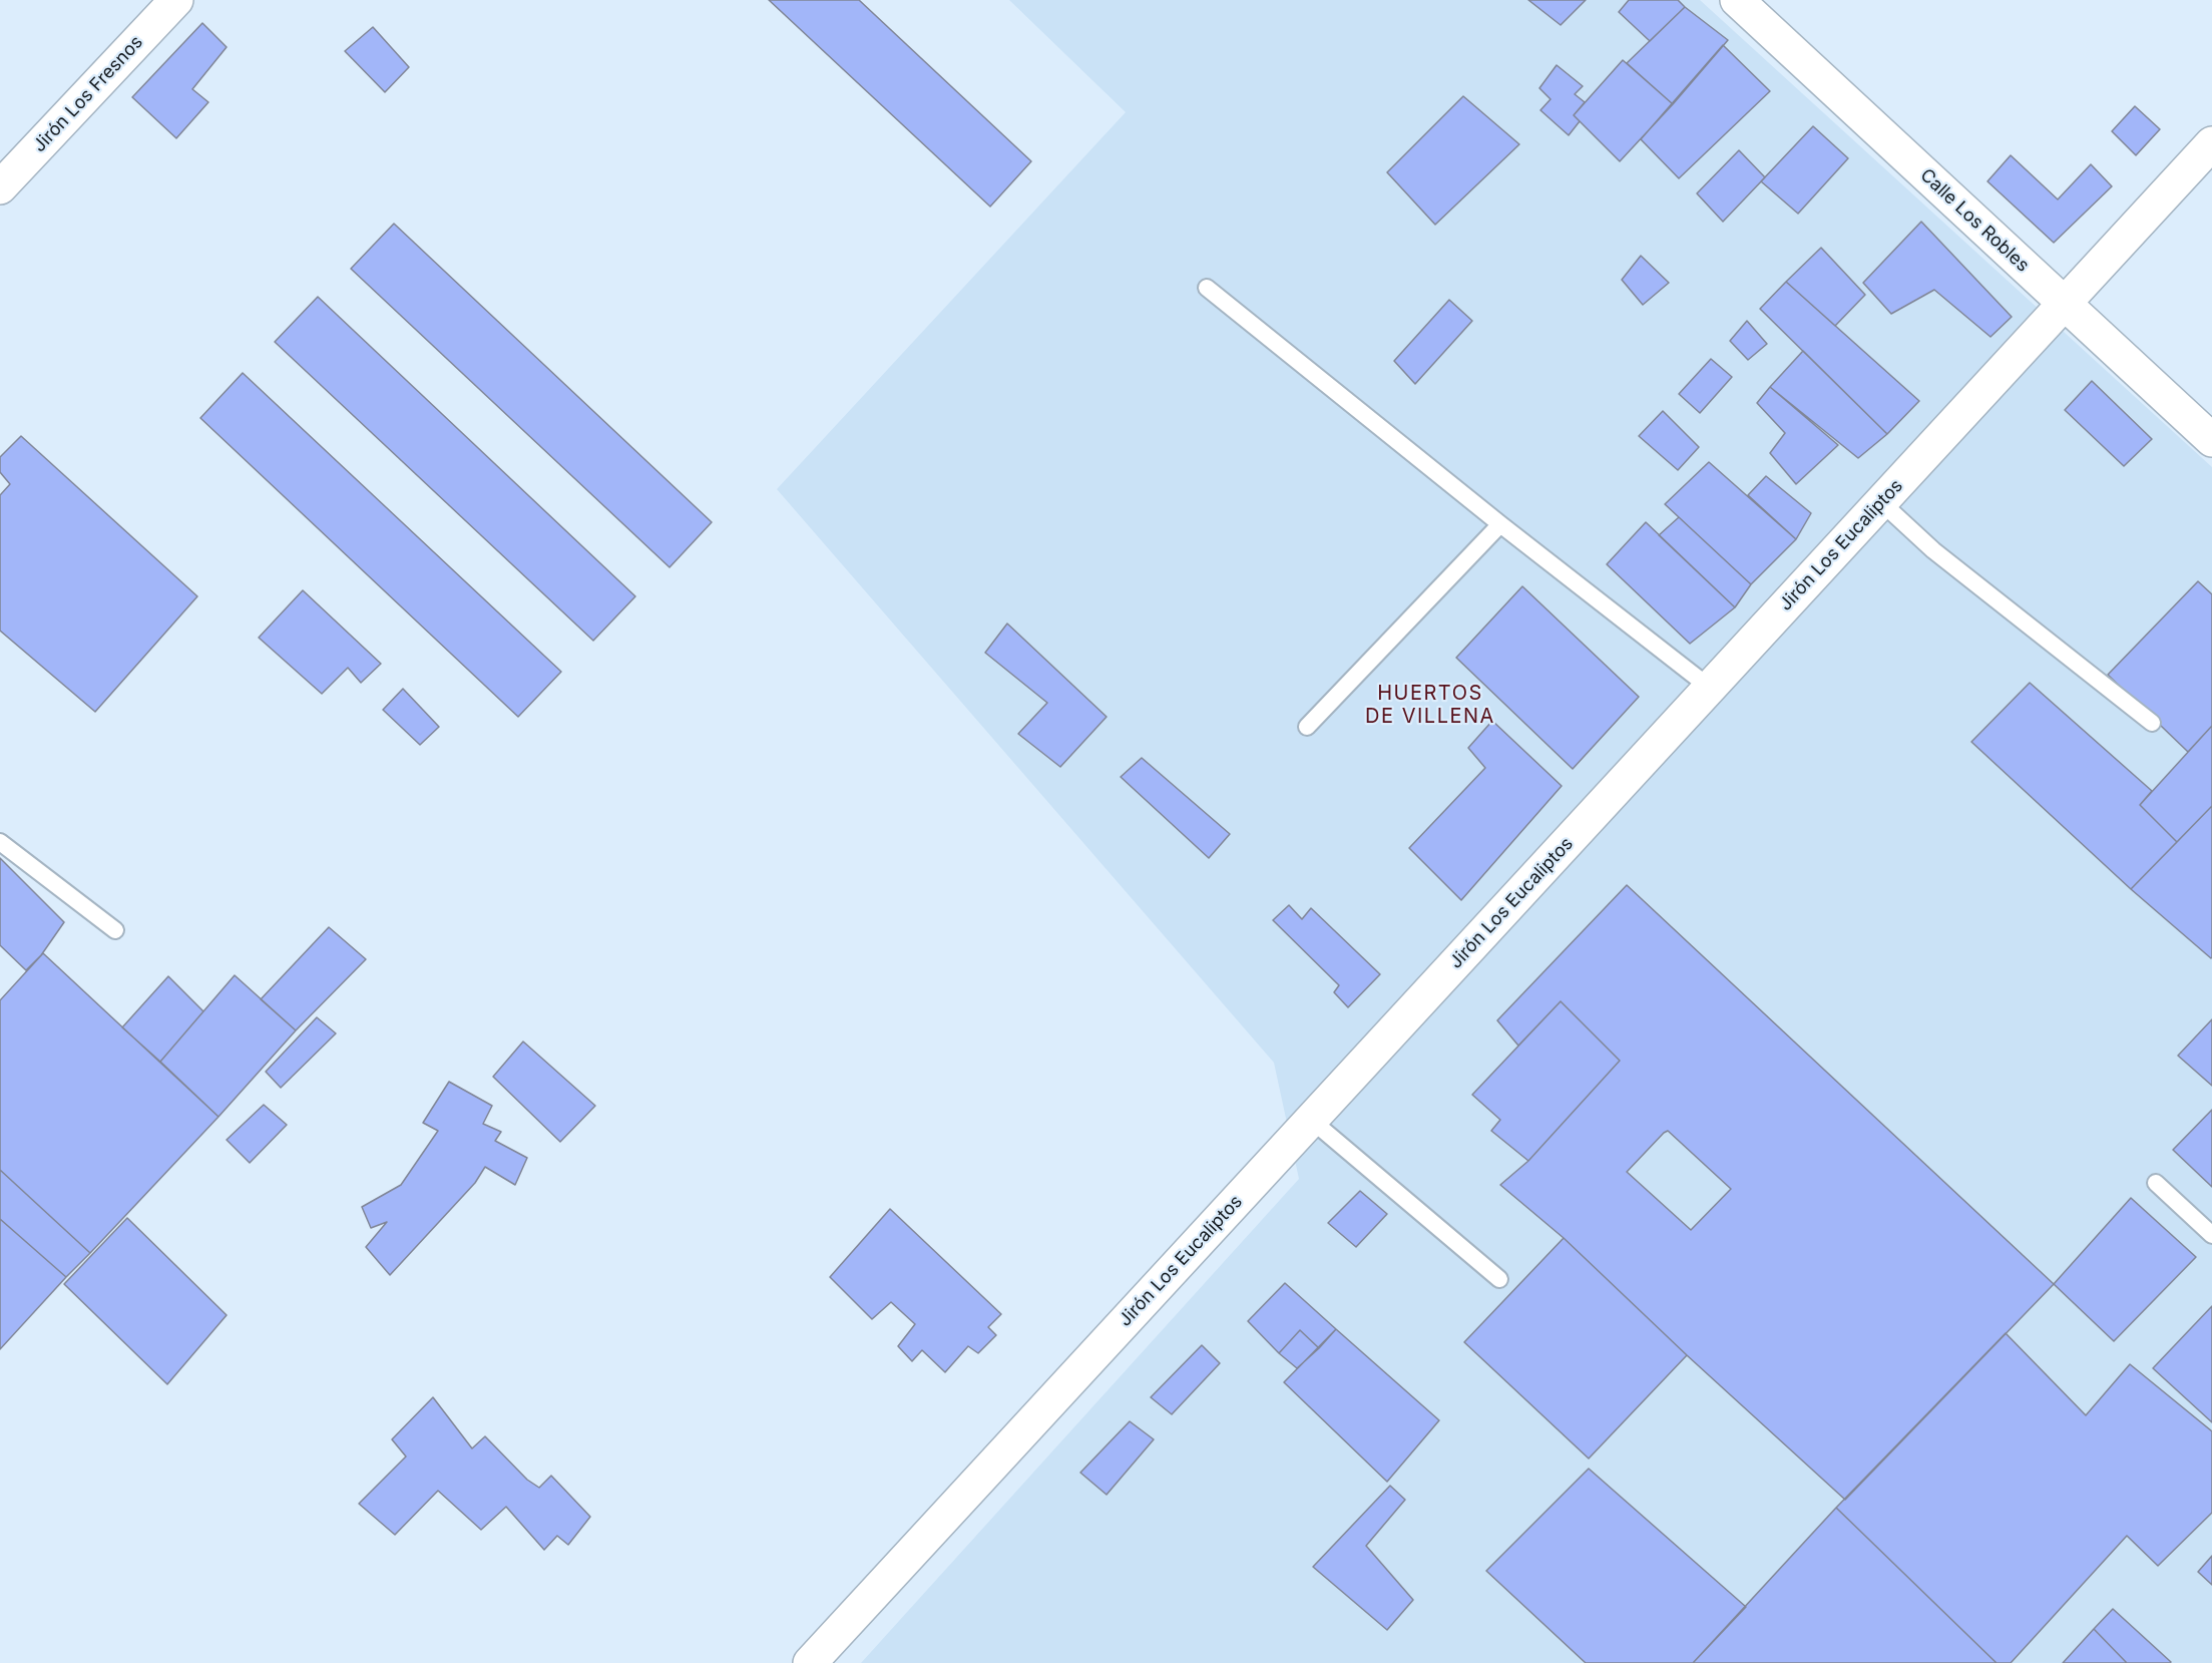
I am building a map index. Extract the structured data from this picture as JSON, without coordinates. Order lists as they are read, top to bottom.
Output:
{
  "streets": {
    "street": ["Jirón Los Fresnos", "Calle Los Robles", "Jirón Los Eucaliptos"]
  },
  "crossings": [
    ["Calle Los Robles", "Jirón Los Eucaliptos"]
  ],
  "districts": ["HUERTOS DE VILLENA"]
}
